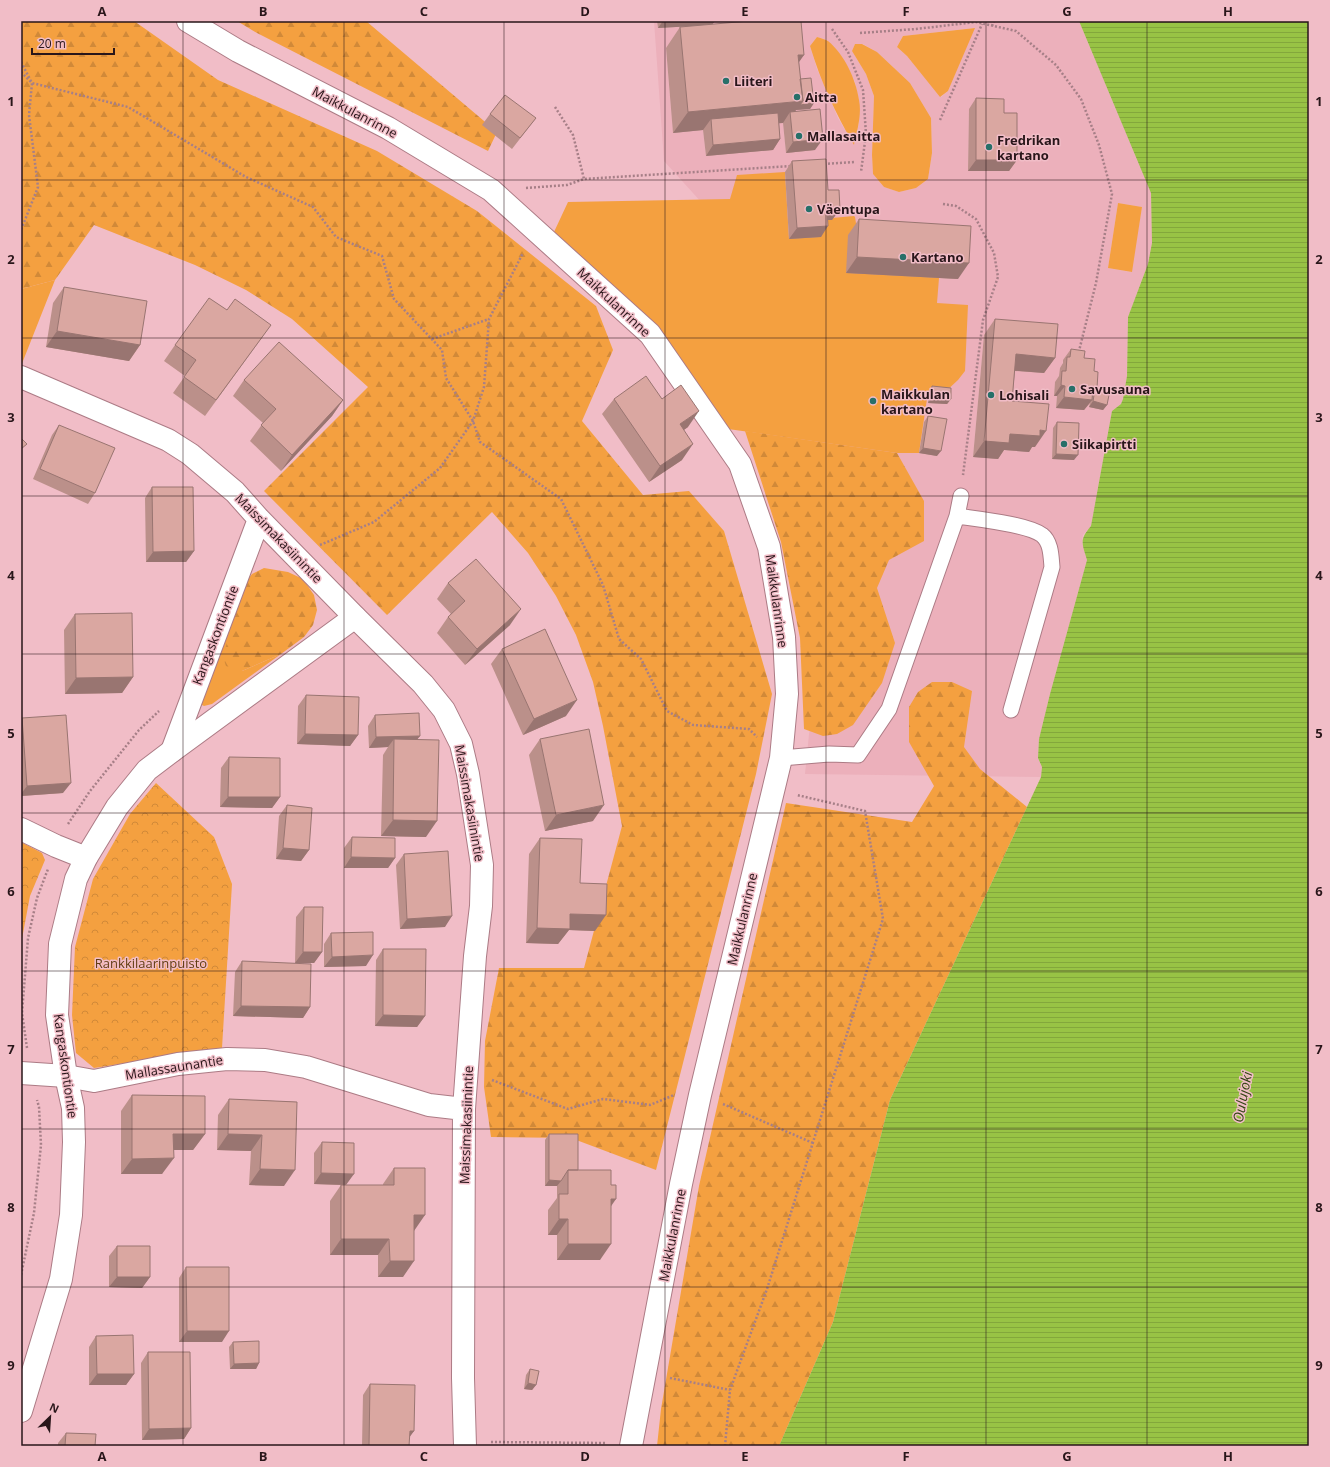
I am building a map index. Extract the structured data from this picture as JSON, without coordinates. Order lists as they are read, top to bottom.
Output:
{
  "streets": {
    "street": [
      "Maikkulanrinne",
      "Maissimakasiinintie",
      "Kangaskontiontie",
      "Mallassaunantie"
    ]
  },
  "crossings": [
    ["Maissimakasiinintie", "Kangaskontiontie"],
    ["Maissimakasiinintie", "Mallassaunantie"],
    ["Kangaskontiontie", "Mallassaunantie"]
  ],
  "water": ["Oulujoki"],
  "parks": ["Rankkilaarinpuisto"],
  "places": [
    "Liiteri",
    "Aitta",
    "Mallasaitta",
    "Fredrikan kartano",
    "Väentupa",
    "Kartano",
    "Savusauna",
    "Lohisali",
    "Maikkulan kartano",
    "Siikapirtti"
  ],
  "scale_bar": "20 m",
  "north": "top right",
  "grid": {
    "columns": [
      "A",
      "B",
      "C",
      "D",
      "E",
      "F",
      "G",
      "H"
    ],
    "rows": [
      "1",
      "2",
      "3",
      "4",
      "5",
      "6",
      "7",
      "8",
      "9"
    ]
  }
}
